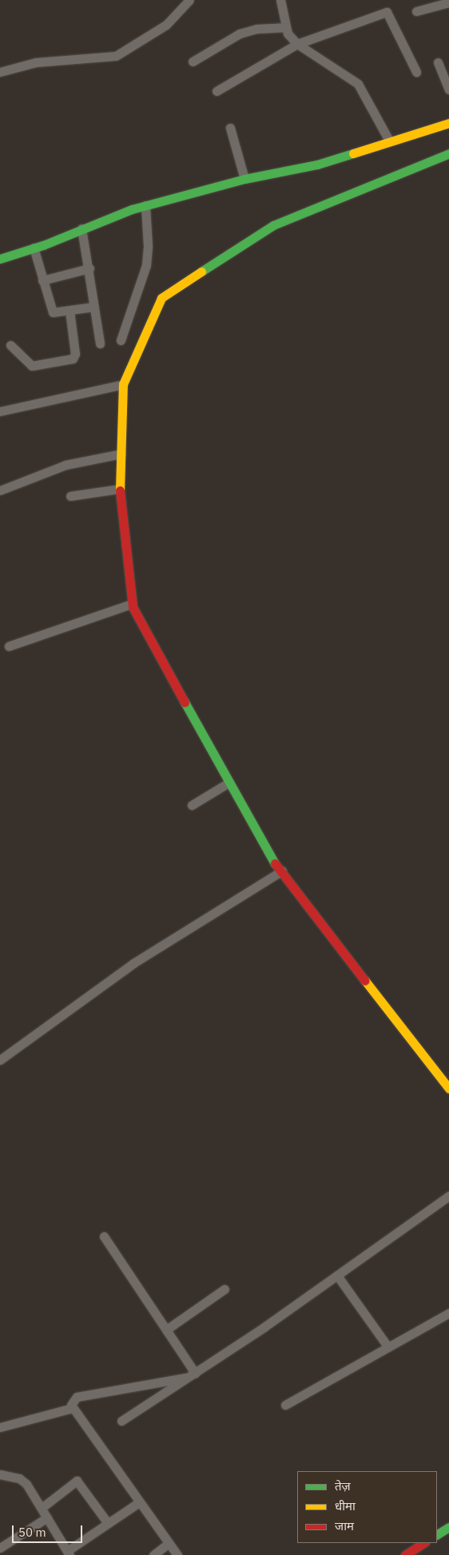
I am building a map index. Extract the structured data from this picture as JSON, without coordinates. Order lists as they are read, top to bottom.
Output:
{
  "legend": ["तेज़", "धीमा", "जाम"],
  "scale_bar": "50 m"
}
